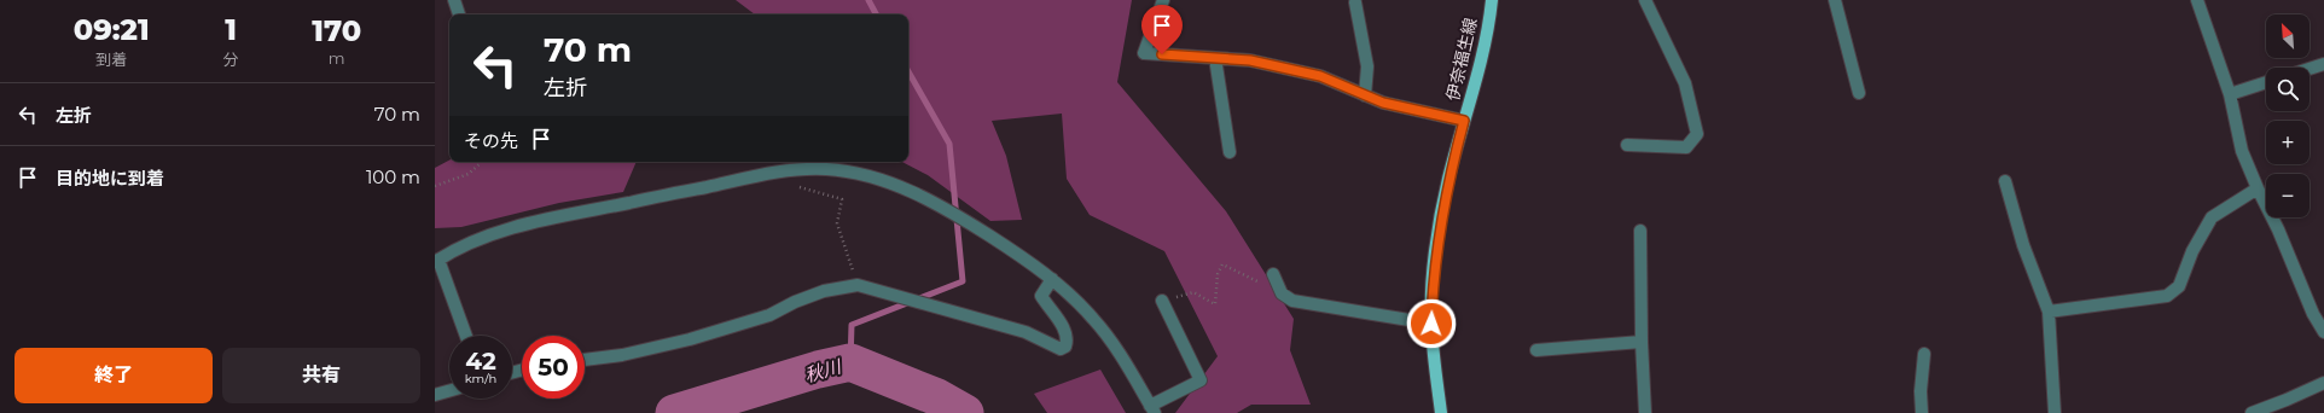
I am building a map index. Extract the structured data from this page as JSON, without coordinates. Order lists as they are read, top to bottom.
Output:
{
  "streets": {
    "main road": ["伊奈福生線"]
  },
  "water": ["秋川"],
  "north": "top left",
  "page": {
    "eta": [
      "09:21",
      "到着",
      "1",
      "分",
      "170",
      "m"
    ],
    "map_buttons": ["+", "−"],
    "turn": ["70 m", "左折"],
    "list": [
      {
        "name": "左折",
        "value": "70 m"
      },
      {
        "name": "目的地に到着",
        "value": "100 m"
      }
    ],
    "then": "その先",
    "speed": "42 km/h",
    "limit": "50",
    "buttons": ["終了", "共有"]
  }
}
